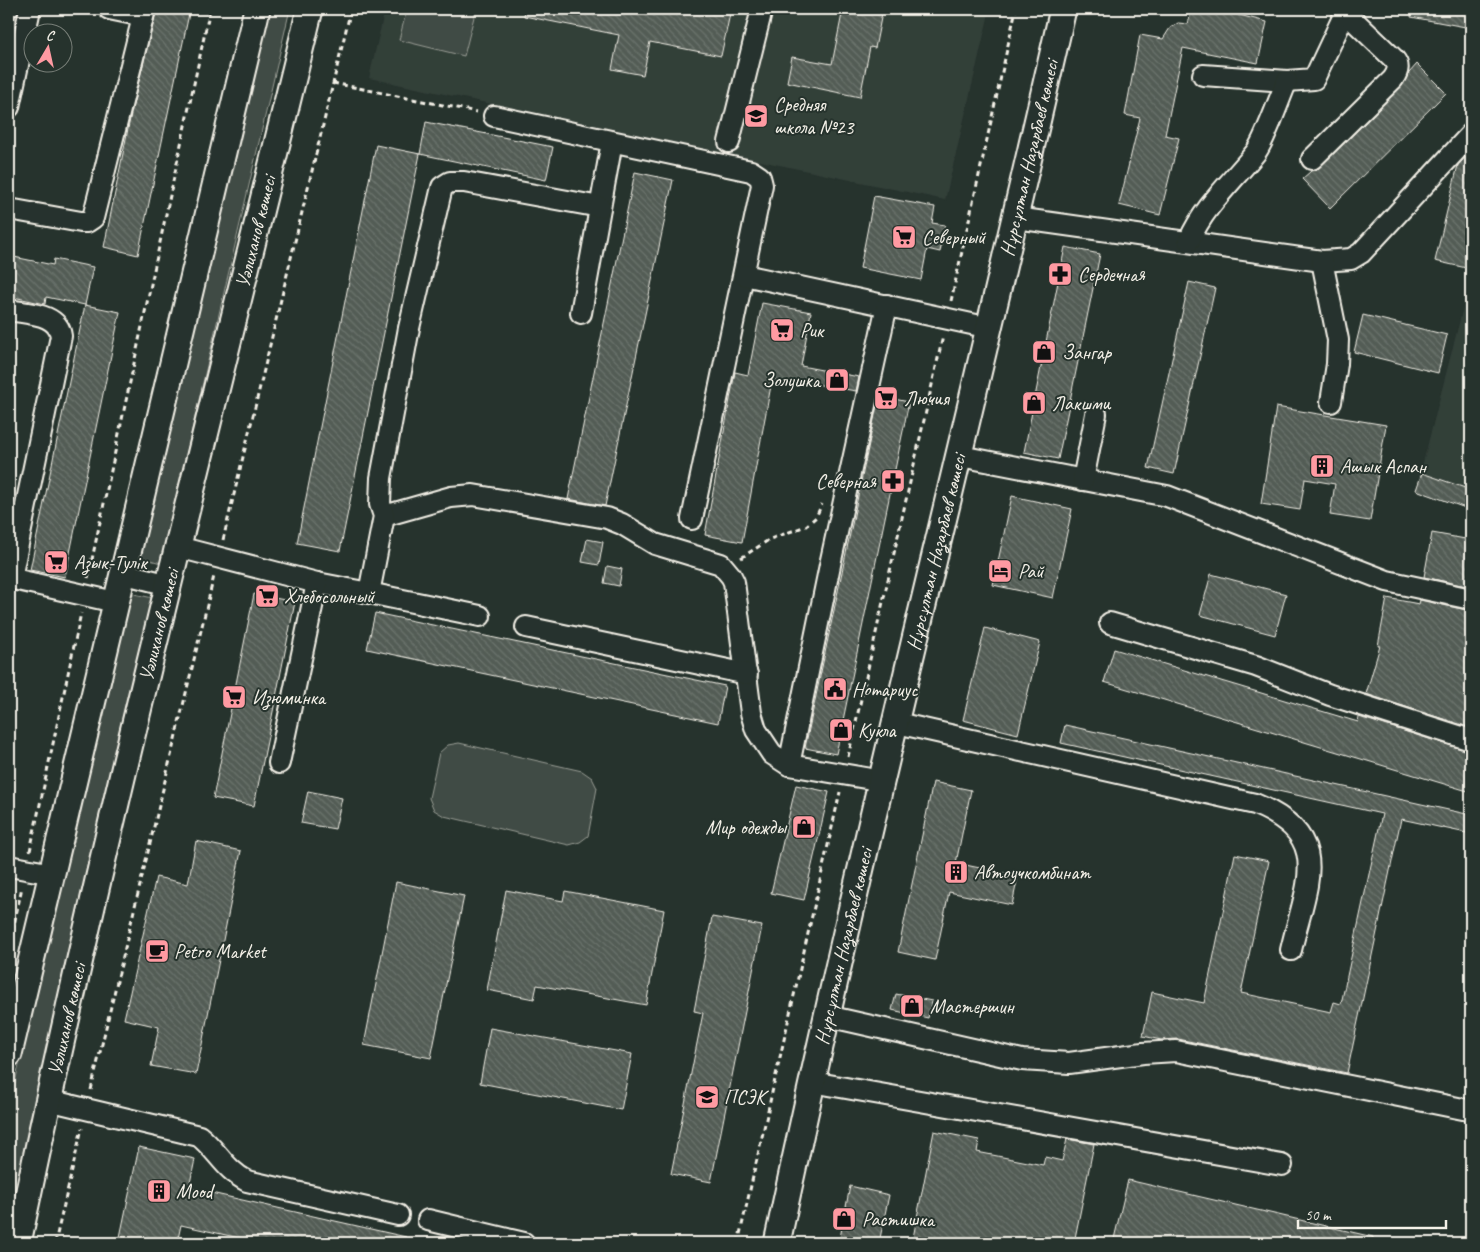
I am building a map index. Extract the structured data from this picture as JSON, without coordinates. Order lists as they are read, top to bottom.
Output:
{
  "streets": {
    "main road": ["Нұрсұлтан Назарбаев көшесі", "Уәлиханов көшесі"]
  },
  "places": {
    "school or university": ["Средняя школа №23", "ПСЭК"],
    "supermarket": [
      "Северный",
      "Рик",
      "Лючия",
      "Азык-Тулiк",
      "Хлебосольный",
      "Изюминка"
    ],
    "pharmacy": ["Сердечная", "Северная"],
    "shop": [
      "Зангар",
      "Золушка",
      "Лакшми",
      "Кукла",
      "Мир одежды",
      "Мастершин",
      "Растишка"
    ],
    "building": ["Ашык Аспан", "Автоучкомбинат", "Mood"],
    "hotel": ["Рай"],
    "public building": ["Нотариус"],
    "cafe": ["Petro Market"]
  },
  "scale_bar": "50 m",
  "north": "top"
}
